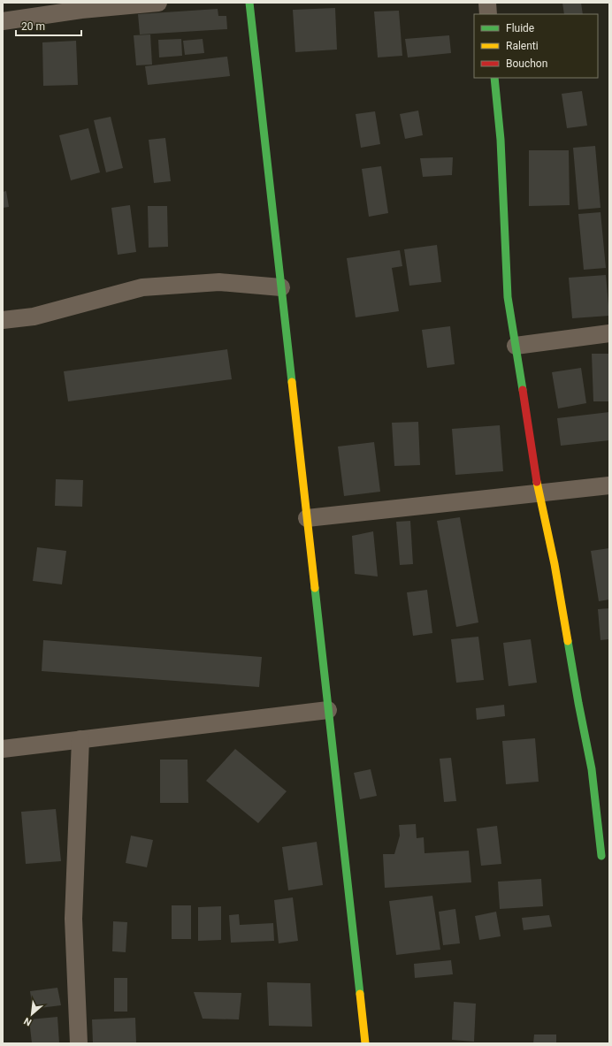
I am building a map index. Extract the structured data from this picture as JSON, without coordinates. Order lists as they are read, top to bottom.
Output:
{
  "legend": ["Fluide", "Ralenti", "Bouchon"],
  "scale_bar": "20 m",
  "north": "bottom left"
}
